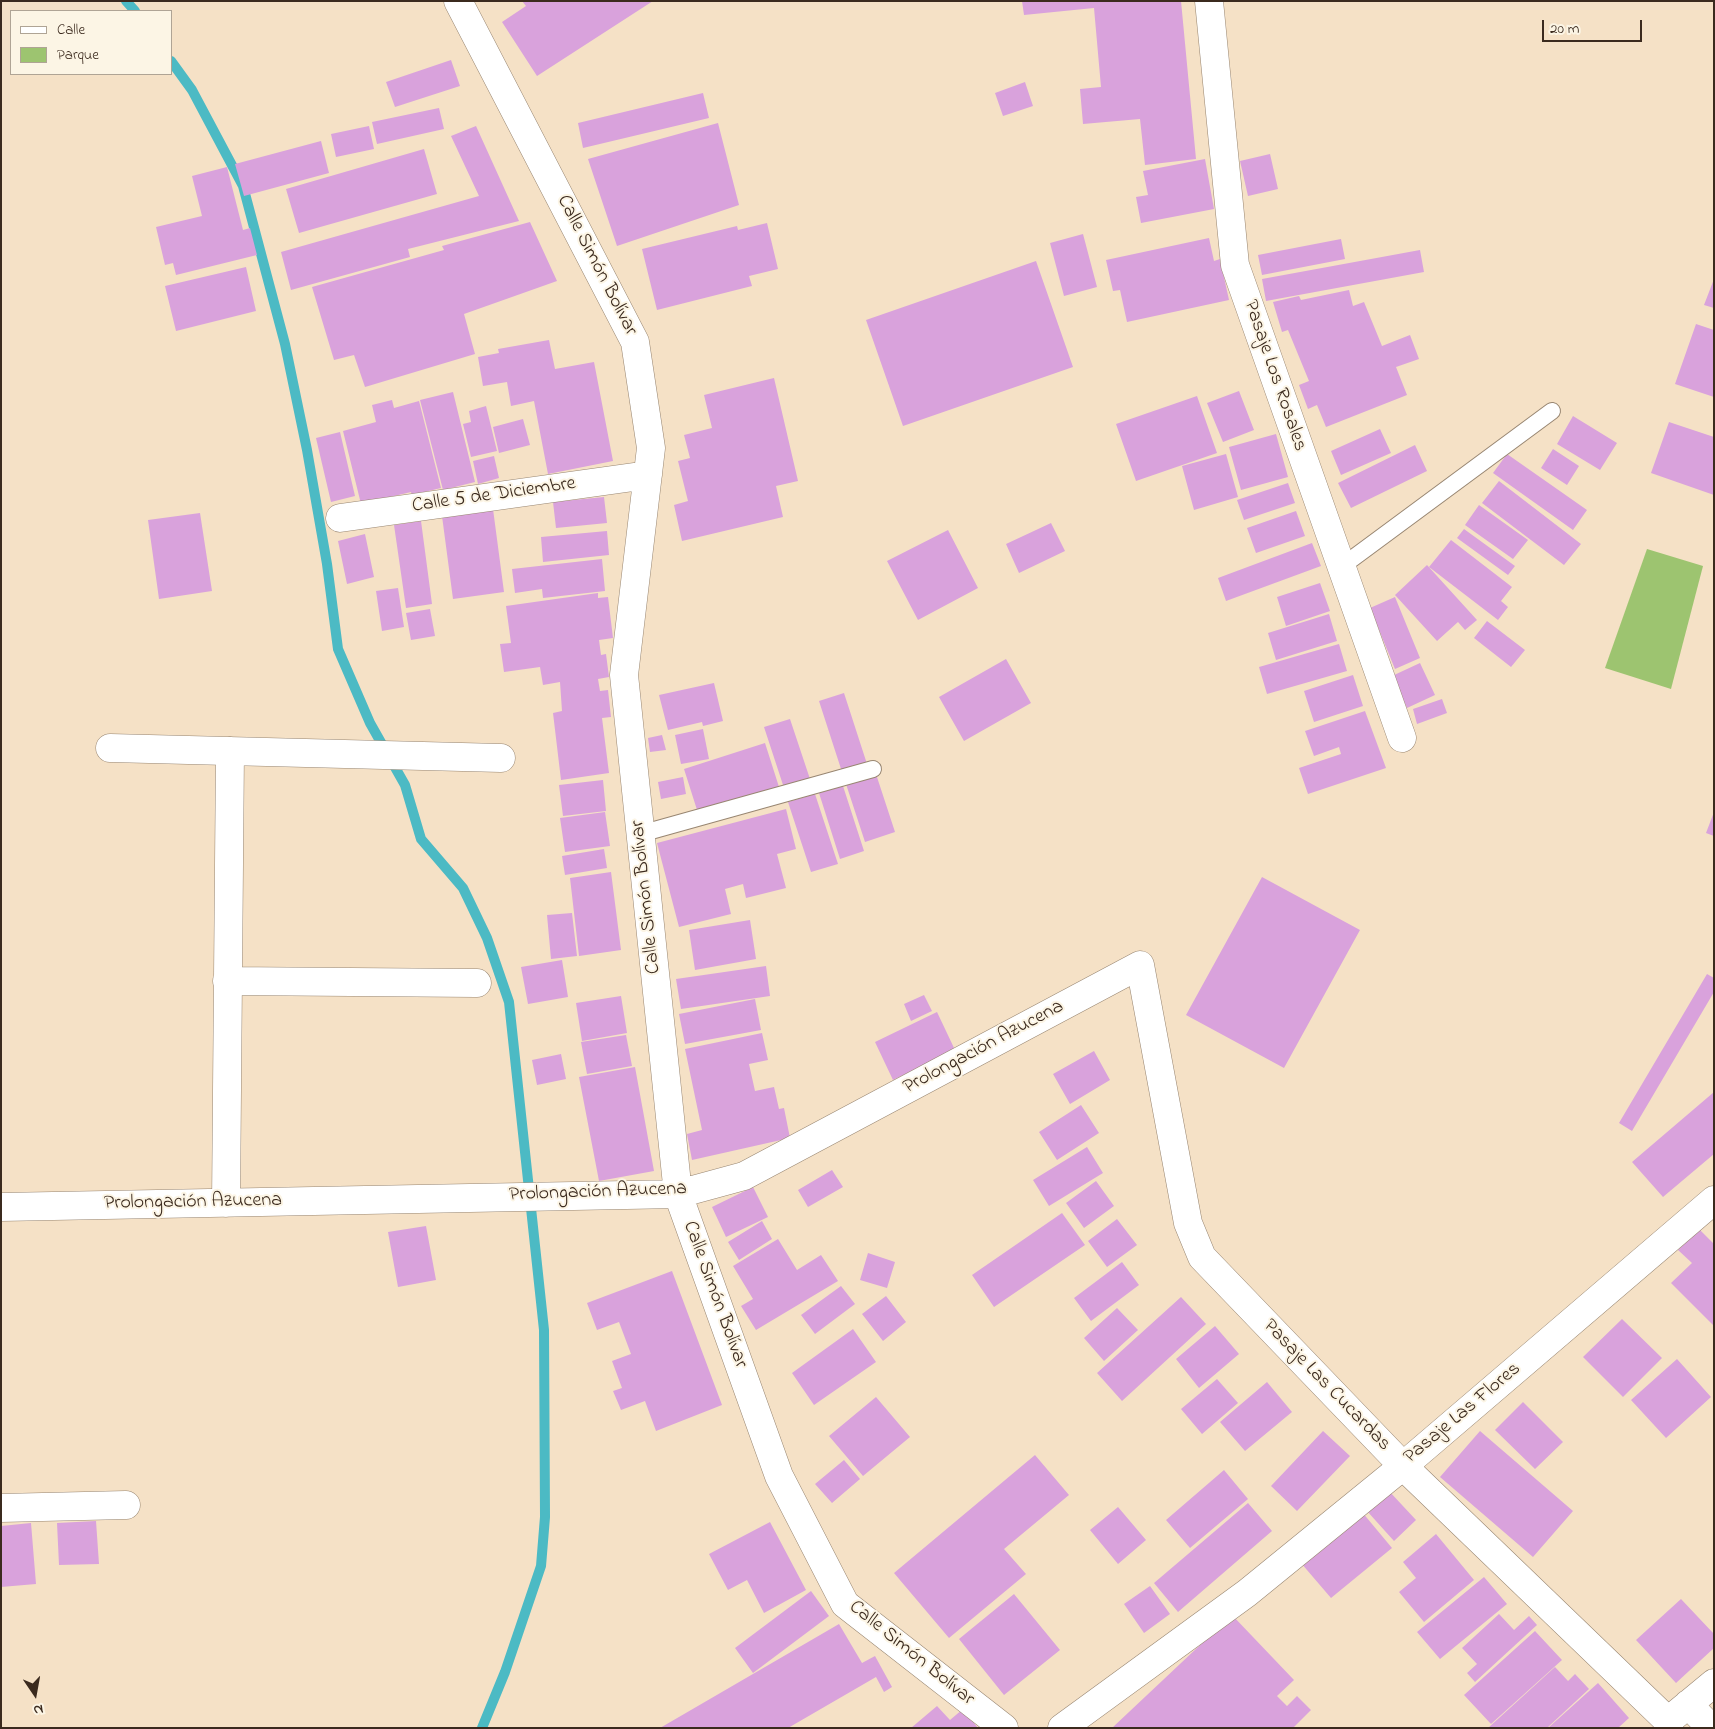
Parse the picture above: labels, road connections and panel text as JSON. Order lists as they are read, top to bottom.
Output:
{
  "streets": {
    "street": [
      "Calle Simón Bolívar",
      "Pasaje Los Rosales",
      "Calle 5 de Diciembre",
      "Prolongación Azucena",
      "Pasaje Las Cucardas",
      "Pasaje Las Flores"
    ]
  },
  "crossings": [
    ["Calle Simón Bolívar", "Calle 5 de Diciembre"],
    ["Calle Simón Bolívar", "Prolongación Azucena"],
    ["Prolongación Azucena", "Pasaje Las Cucardas"],
    ["Pasaje Las Cucardas", "Pasaje Las Flores"]
  ],
  "legend": ["Calle", "Parque"],
  "scale_bar": "20 m",
  "north": "bottom"
}
